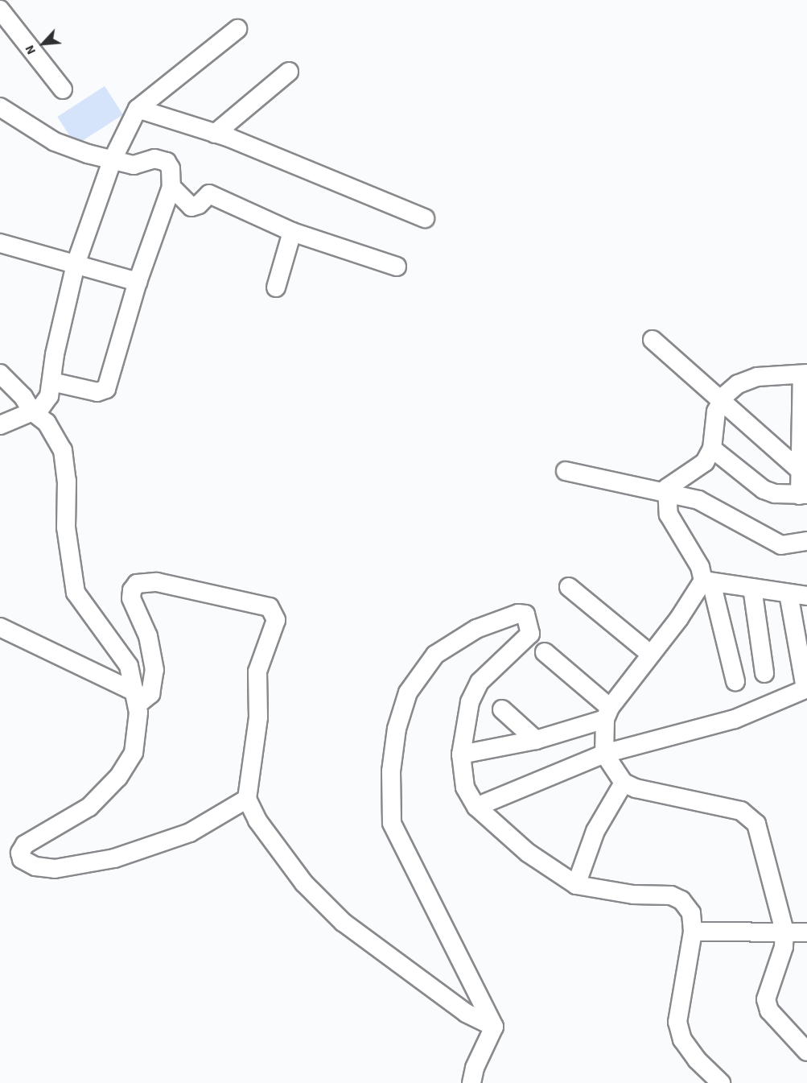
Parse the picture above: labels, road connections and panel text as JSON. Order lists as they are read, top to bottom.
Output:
{
  "north": "bottom left"
}
